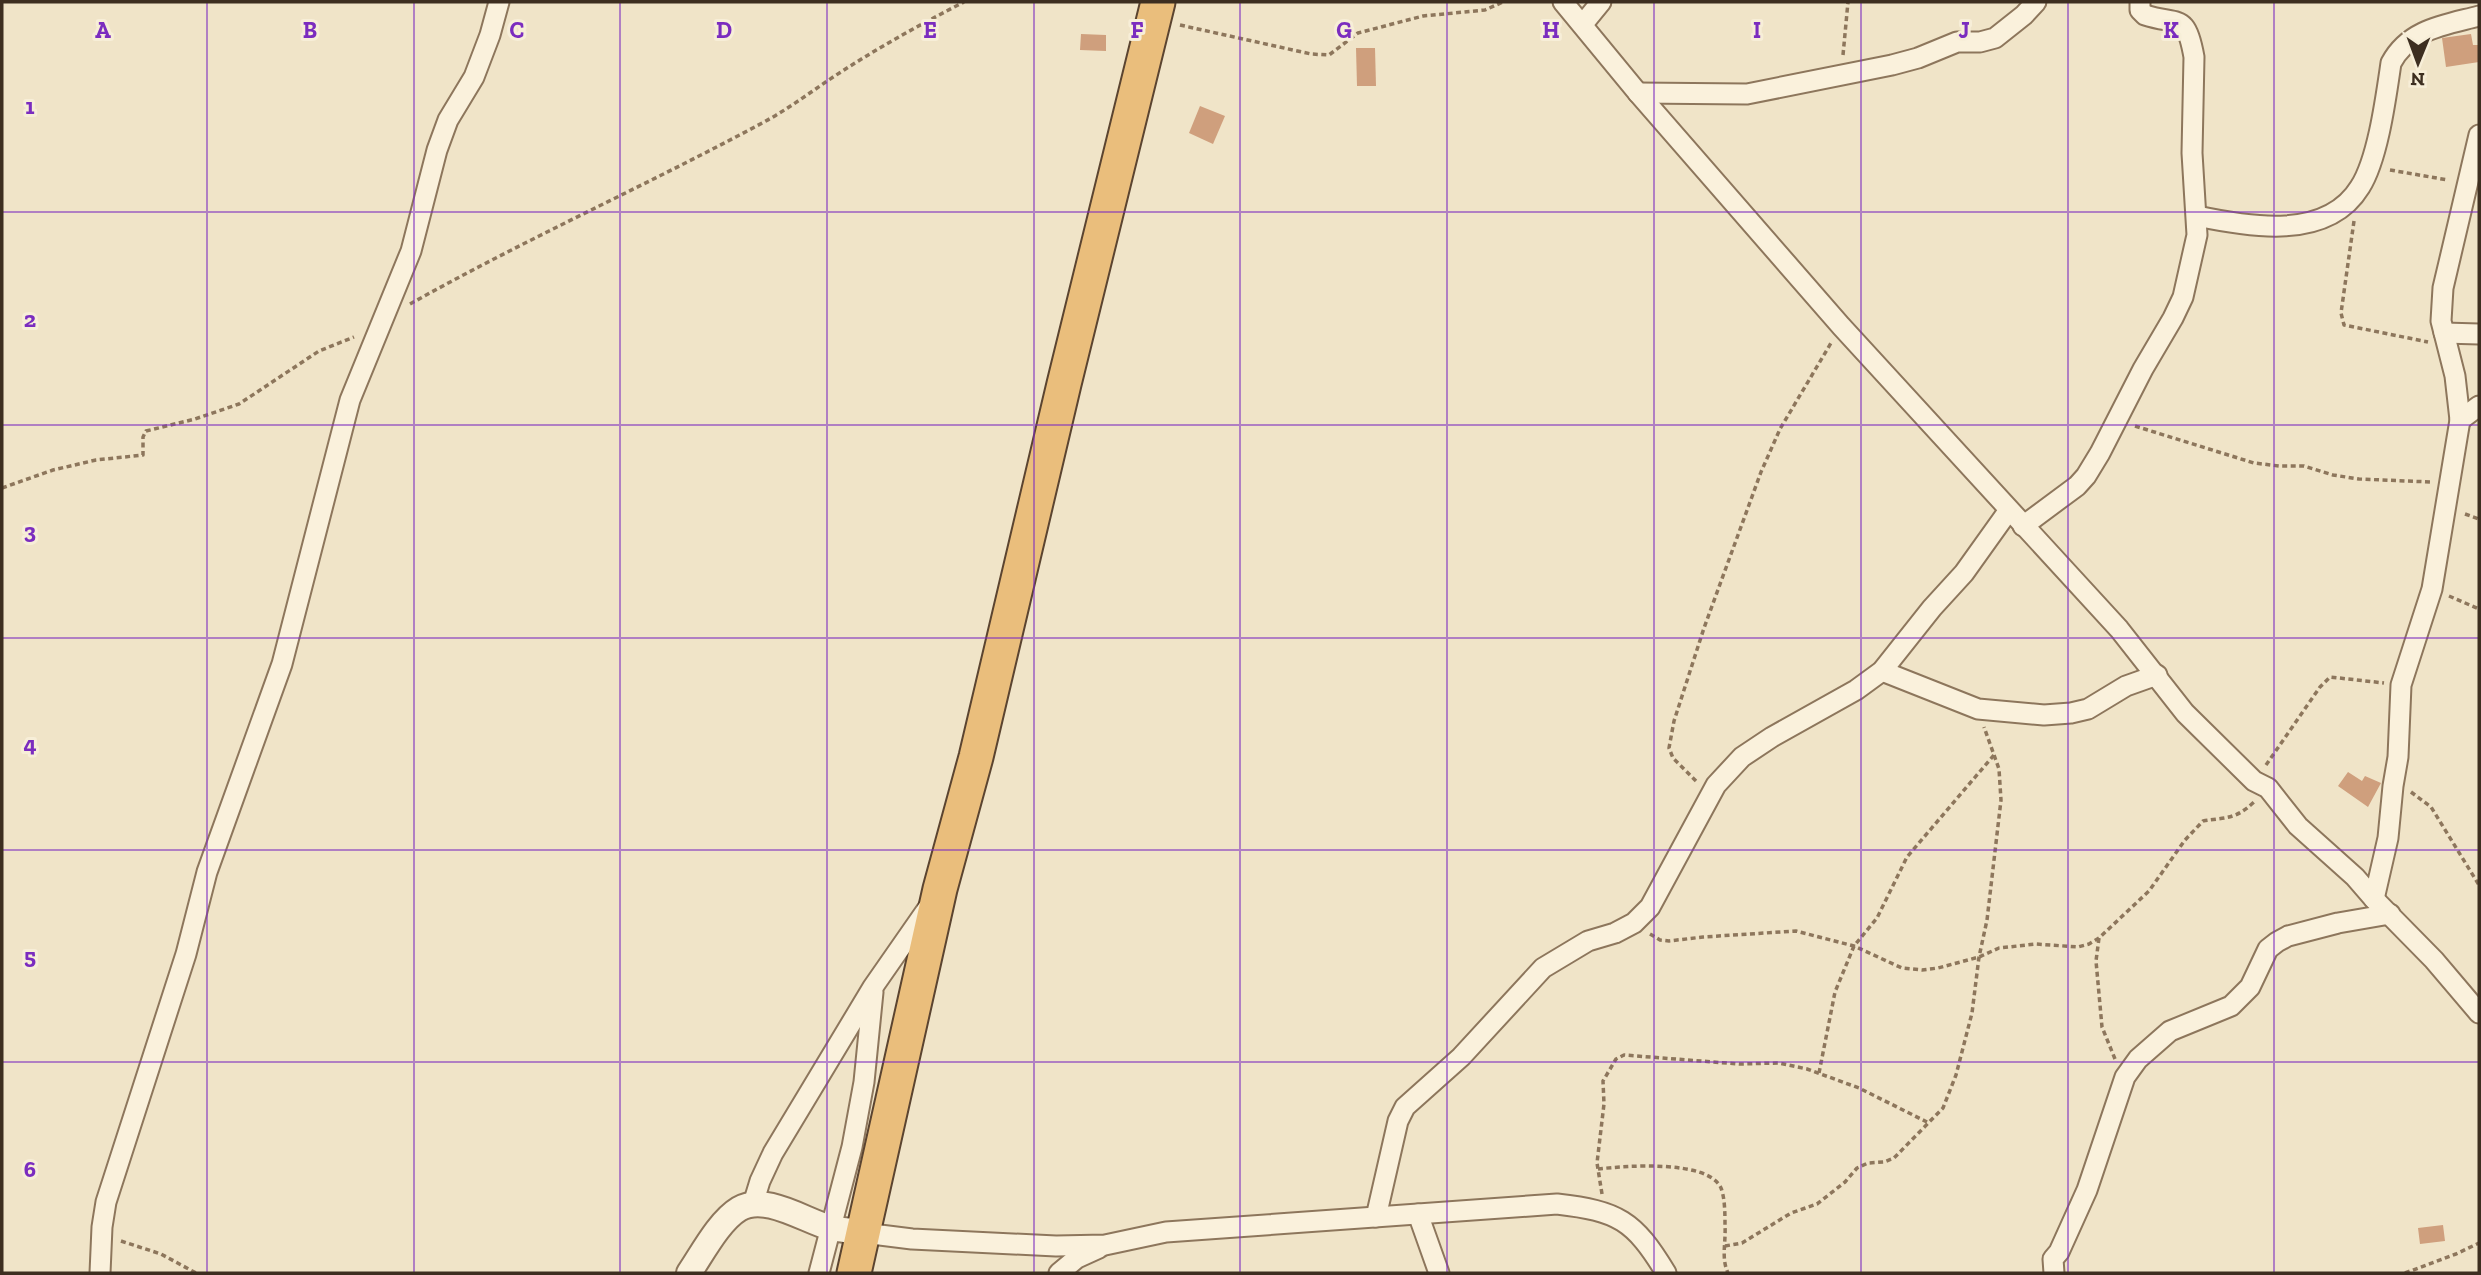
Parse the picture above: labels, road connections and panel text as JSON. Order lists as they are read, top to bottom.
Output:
{
  "north": "bottom",
  "grid": {
    "columns": [
      "A",
      "B",
      "C",
      "D",
      "E",
      "F",
      "G",
      "H",
      "I",
      "J",
      "K"
    ],
    "rows": [
      "1",
      "2",
      "3",
      "4",
      "5",
      "6"
    ]
  }
}
